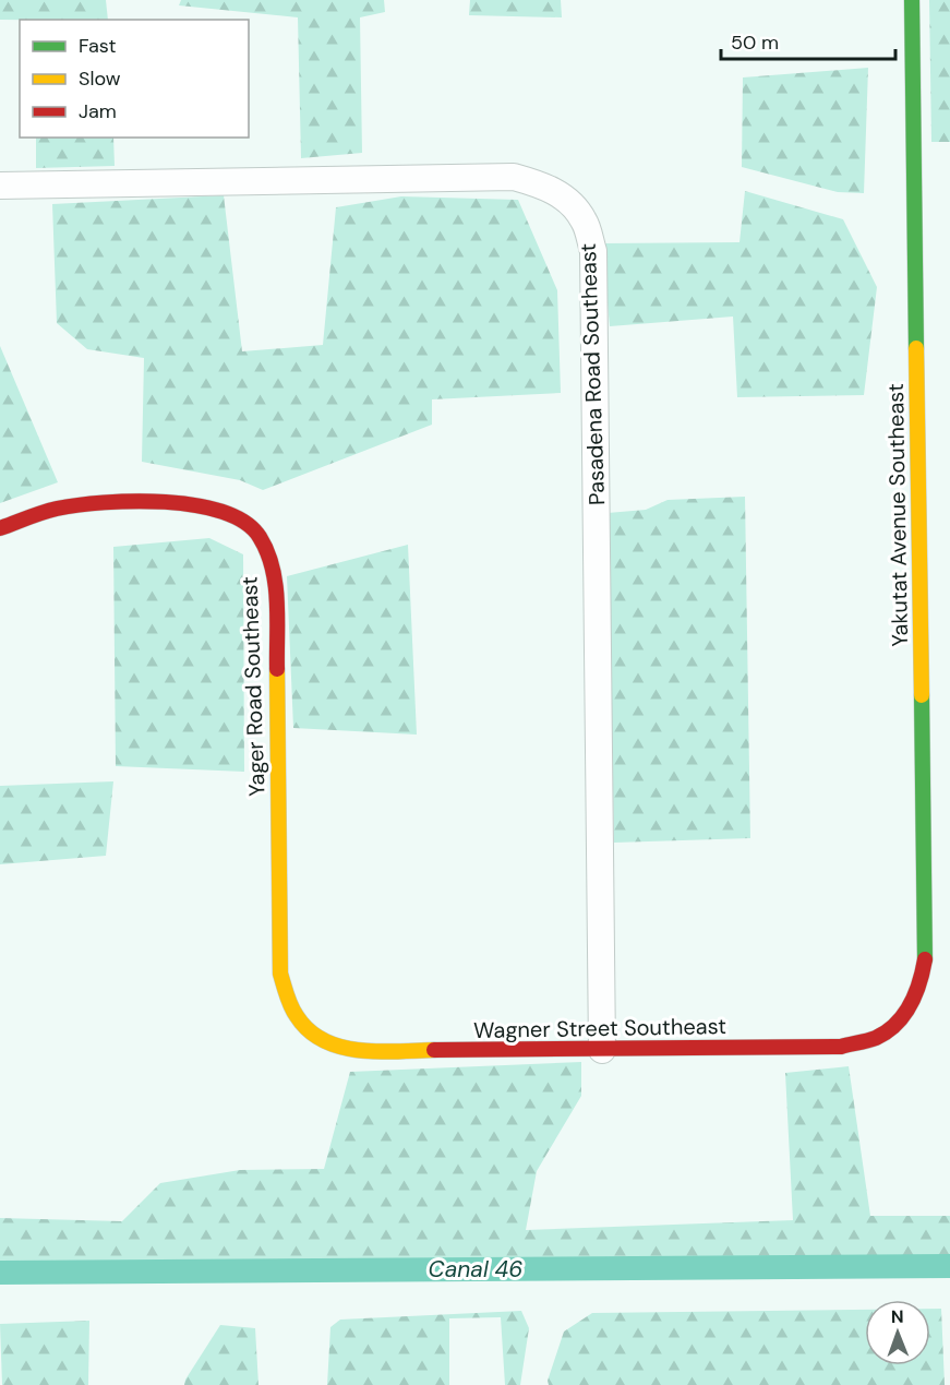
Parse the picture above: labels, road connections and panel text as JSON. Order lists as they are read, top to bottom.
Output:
{
  "streets": {
    "street": [
      "Pasadena Road Southeast",
      "Yakutat Avenue Southeast",
      "Yager Road Southeast",
      "Wagner Street Southeast"
    ]
  },
  "crossings": [
    ["Pasadena Road Southeast", "Wagner Street Southeast"],
    ["Yakutat Avenue Southeast", "Wagner Street Southeast"],
    ["Yager Road Southeast", "Wagner Street Southeast"]
  ],
  "water": ["Canal 46"],
  "legend": ["Fast", "Slow", "Jam"],
  "scale_bar": "50 m",
  "north": "top"
}
